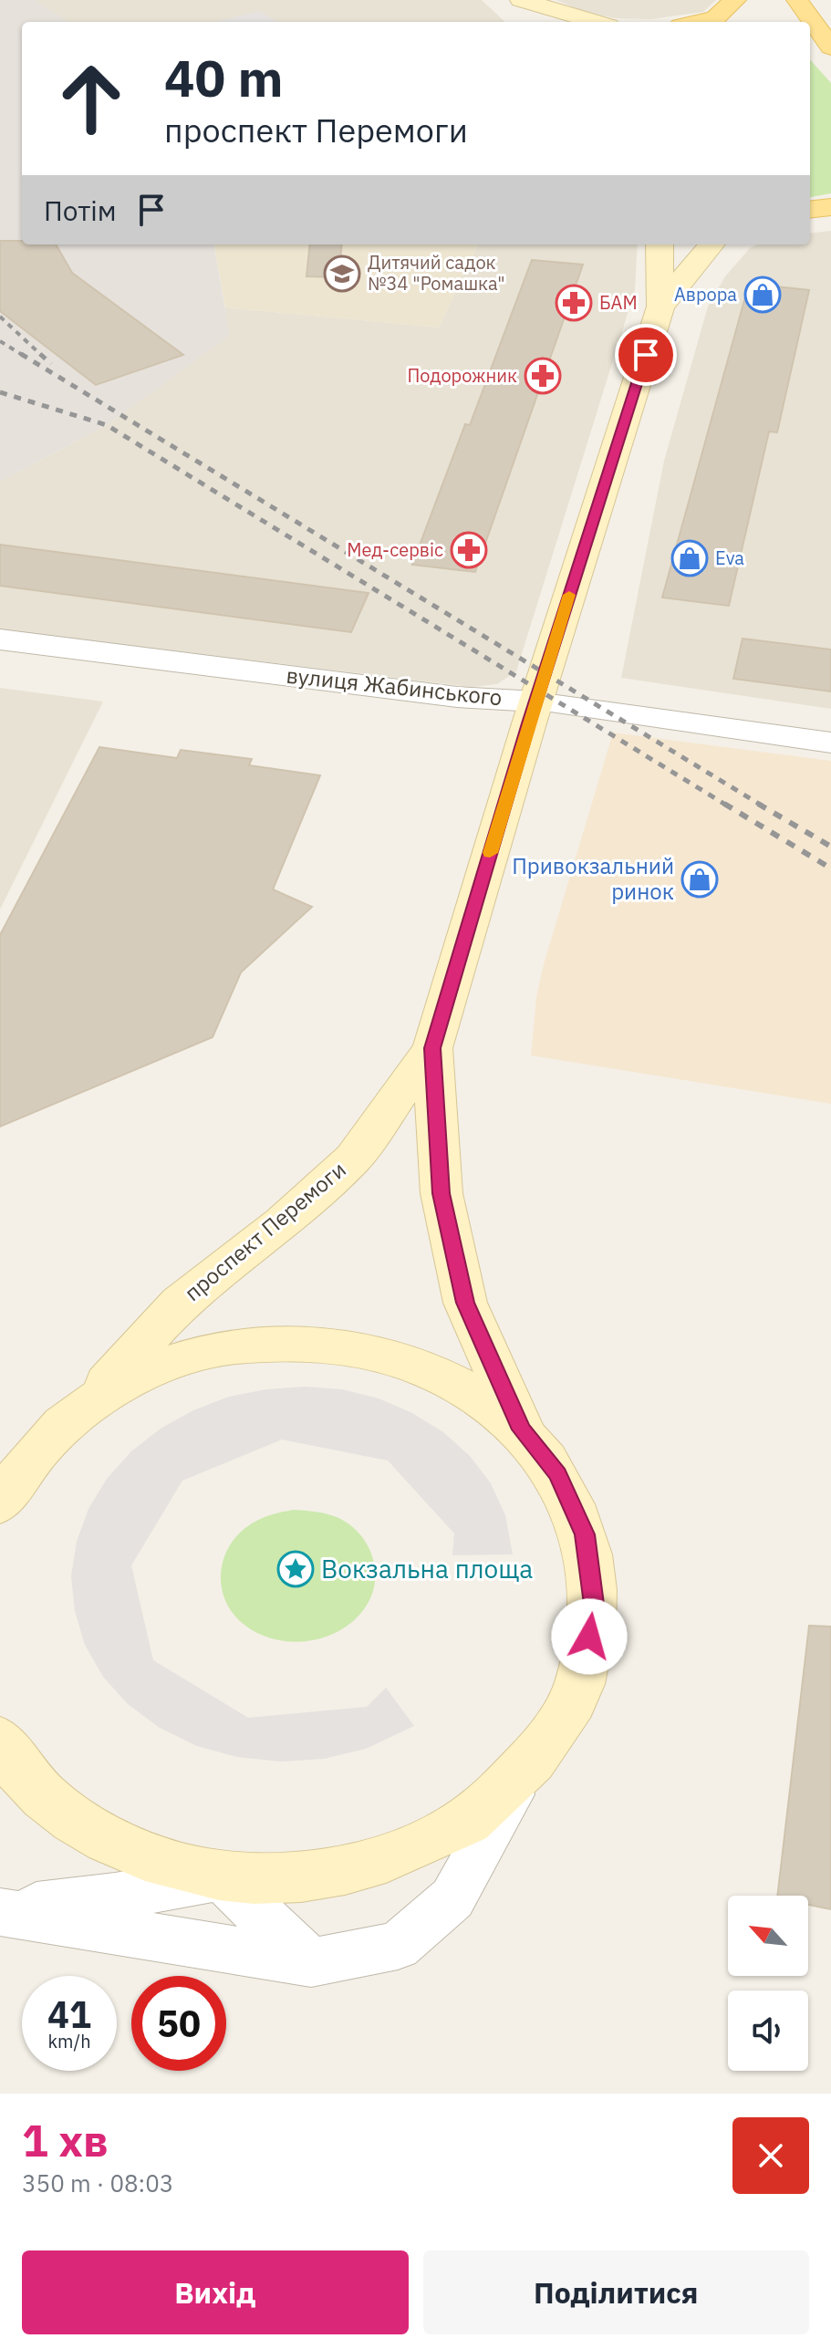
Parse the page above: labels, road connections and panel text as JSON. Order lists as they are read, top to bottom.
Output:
{
  "streets": {
    "main road": ["проспект Перемоги"],
    "street": ["вулиця Жабинського"]
  },
  "crossings": [
    ["вулиця Жабинського", "проспект Перемоги"]
  ],
  "places": {
    "school or university": ["Дитячий садок №34 \"Ромашка\""],
    "shop": ["Аврора", "Eva", "Привокзальний ринок"],
    "pharmacy": ["БАМ", "Подорожник", "Мед-сервіс"],
    "place": ["Вокзальна площа"]
  },
  "north": "top left",
  "page": {
    "turn": ["40 m", "проспект Перемоги"],
    "then": "Потім",
    "speed": "41 km/h",
    "limit": "50",
    "heading": ["1 хв", "350 m · 08:03"],
    "buttons": ["Вихід", "Поділитися"]
  }
}
